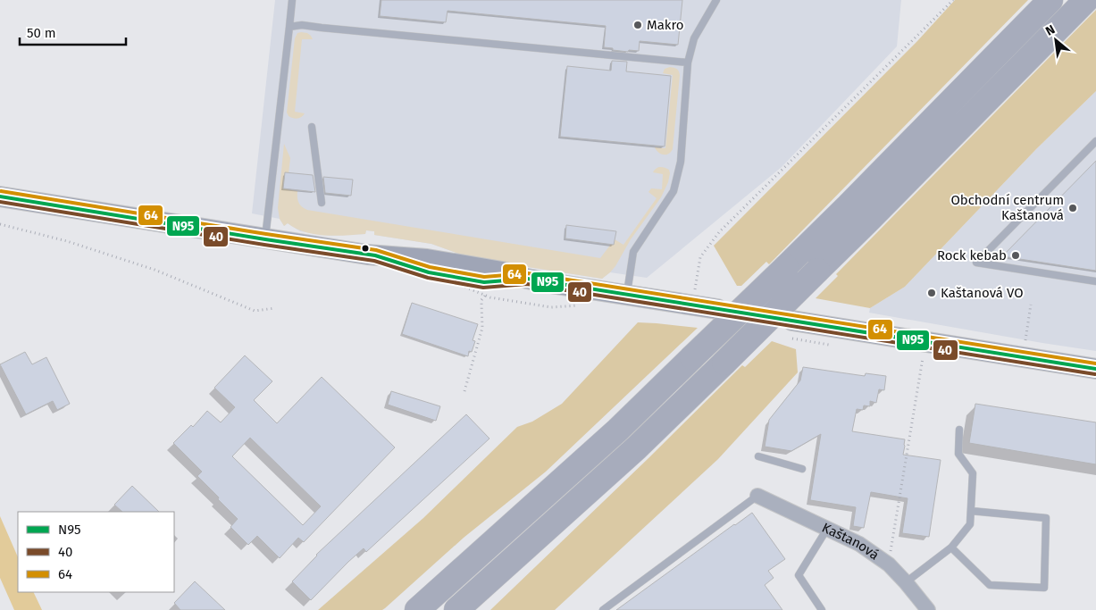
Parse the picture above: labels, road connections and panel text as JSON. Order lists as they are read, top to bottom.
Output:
{
  "streets": {
    "street": ["Kaštanová"]
  },
  "places": [
    "Makro",
    "Obchodní centrum Kaštanová",
    "Rock kebab",
    "Kaštanová VO"
  ],
  "lines": ["transit line 64", "transit line N95", "transit line 40"],
  "legend": ["N95", "40", "64"],
  "scale_bar": "50 m",
  "north": "top left"
}
